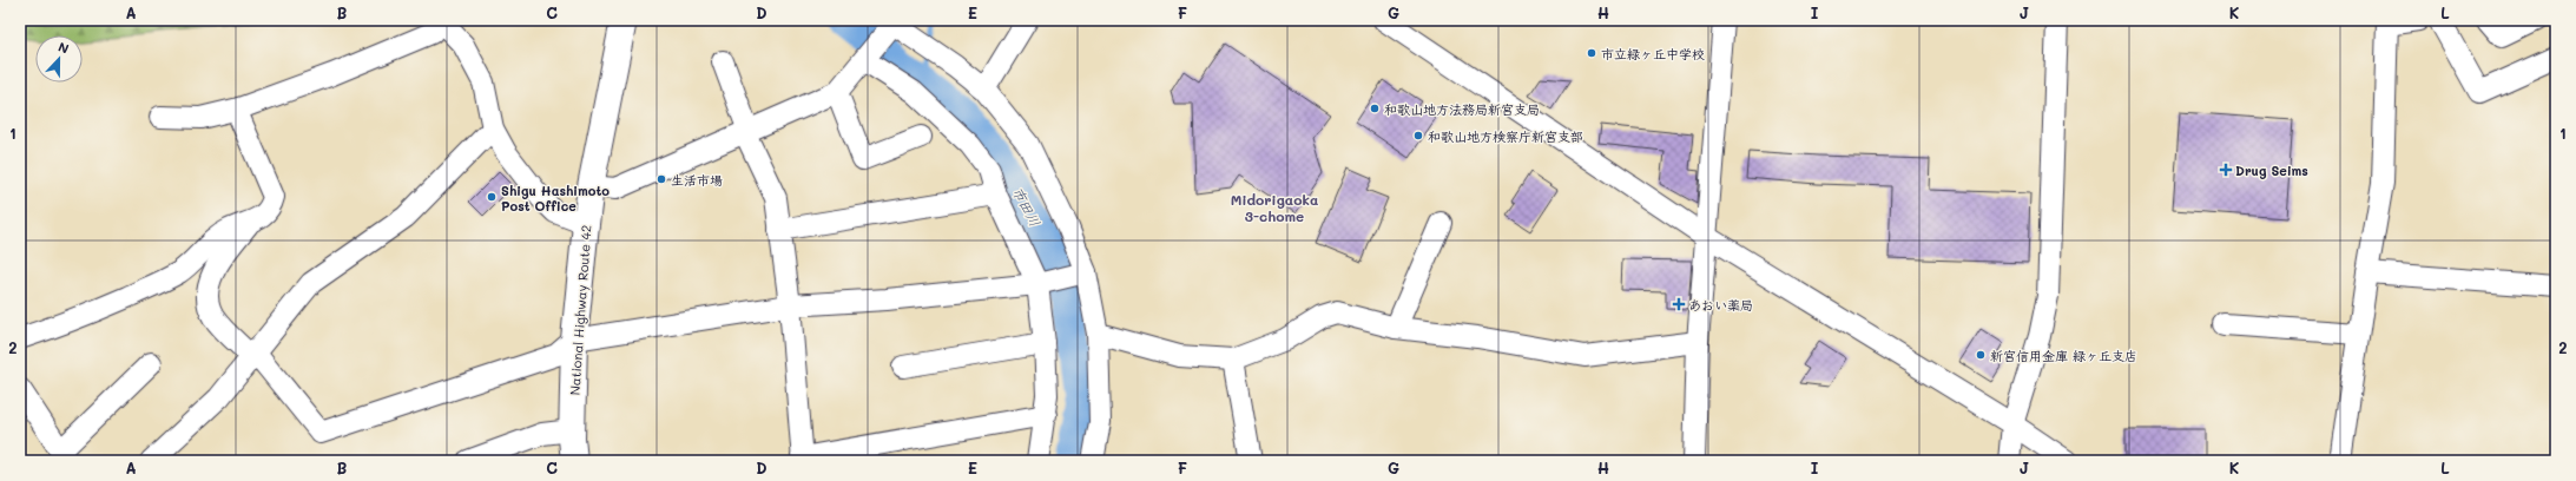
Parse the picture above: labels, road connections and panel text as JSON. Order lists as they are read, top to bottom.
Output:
{
  "streets": {
    "highway": ["National Highway Route 42"]
  },
  "districts": ["Midorigaoka 3-chome"],
  "water": ["市田川"],
  "places": {
    "other": [
      "市立緑ヶ丘中学校",
      "和歌山地方法務局新宮支局",
      "和歌山地方検察庁新宮支部",
      "生活市場",
      "Shigu Hashimoto Post Office",
      "新宮信用金庫 緑ヶ丘支店"
    ],
    "health": ["Drug Seims", "あおい薬局"]
  },
  "north": "top",
  "grid": {
    "columns": [
      "A",
      "B",
      "C",
      "D",
      "E",
      "F",
      "G",
      "H",
      "I",
      "J",
      "K",
      "L"
    ],
    "rows": ["1", "2"]
  }
}
